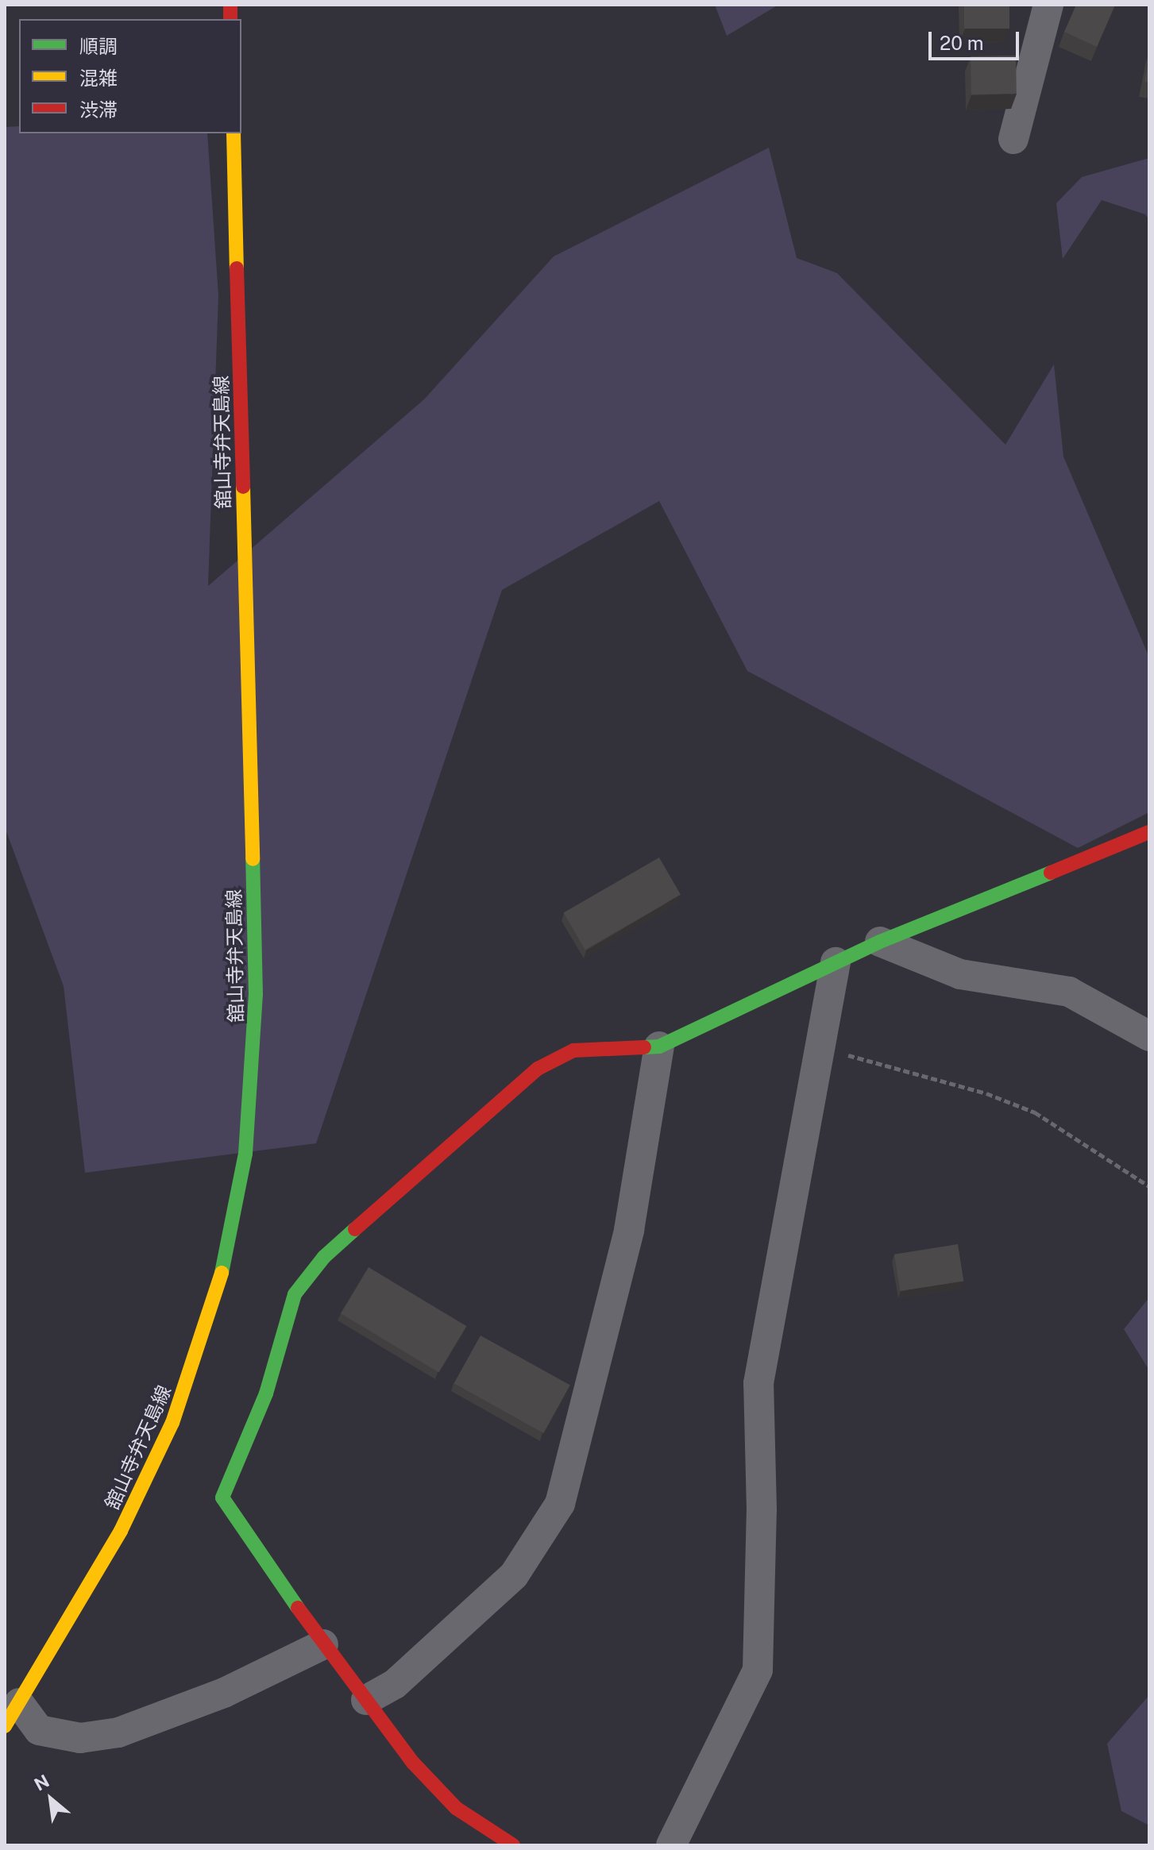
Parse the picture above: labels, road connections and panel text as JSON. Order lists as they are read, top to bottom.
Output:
{
  "streets": {
    "street": ["舘山寺弁天島線"]
  },
  "legend": ["順調", "混雑", "渋滞"],
  "scale_bar": "20 m",
  "north": "top left"
}
